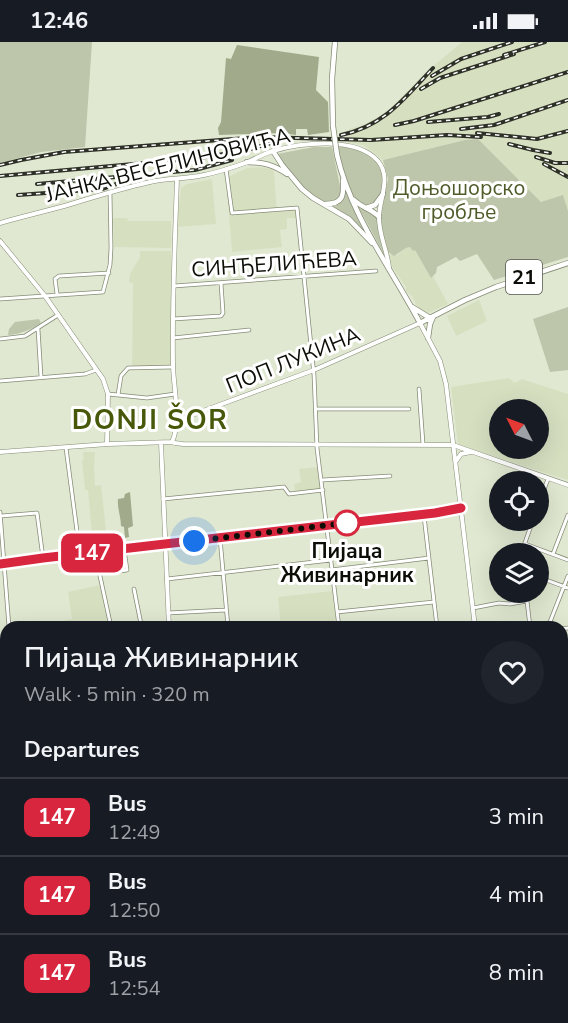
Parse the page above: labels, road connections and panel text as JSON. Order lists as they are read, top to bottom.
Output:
{
  "streets": {
    "main road": ["21"],
    "street": ["ЈАНКА ВЕСЕЛИНОВИЋА", "СИНЂЕЛИЋЕВА", "ПОП ЛУКИНА"]
  },
  "crossings": [
    ["21", "ПОП ЛУКИНА"]
  ],
  "districts": ["DONJI ŠOR"],
  "parks": ["Доњошорско гробље"],
  "places": ["Пијаца Живинарник"],
  "lines": ["bus line 147"],
  "north": "top left",
  "page": {
    "status": "12:46",
    "on_map": "147",
    "heading": [
      ["Пијаца Живинарник", "Walk · 5 min · 320 m"],
      "Departures"
    ],
    "list": [
      {
        "mark": "147",
        "name": "Bus",
        "note": "12:49",
        "value": "3 min"
      },
      {
        "mark": "147",
        "name": "Bus",
        "note": "12:50",
        "value": "4 min"
      },
      {
        "mark": "147",
        "name": "Bus",
        "note": "12:54",
        "value": "8 min"
      }
    ]
  }
}
